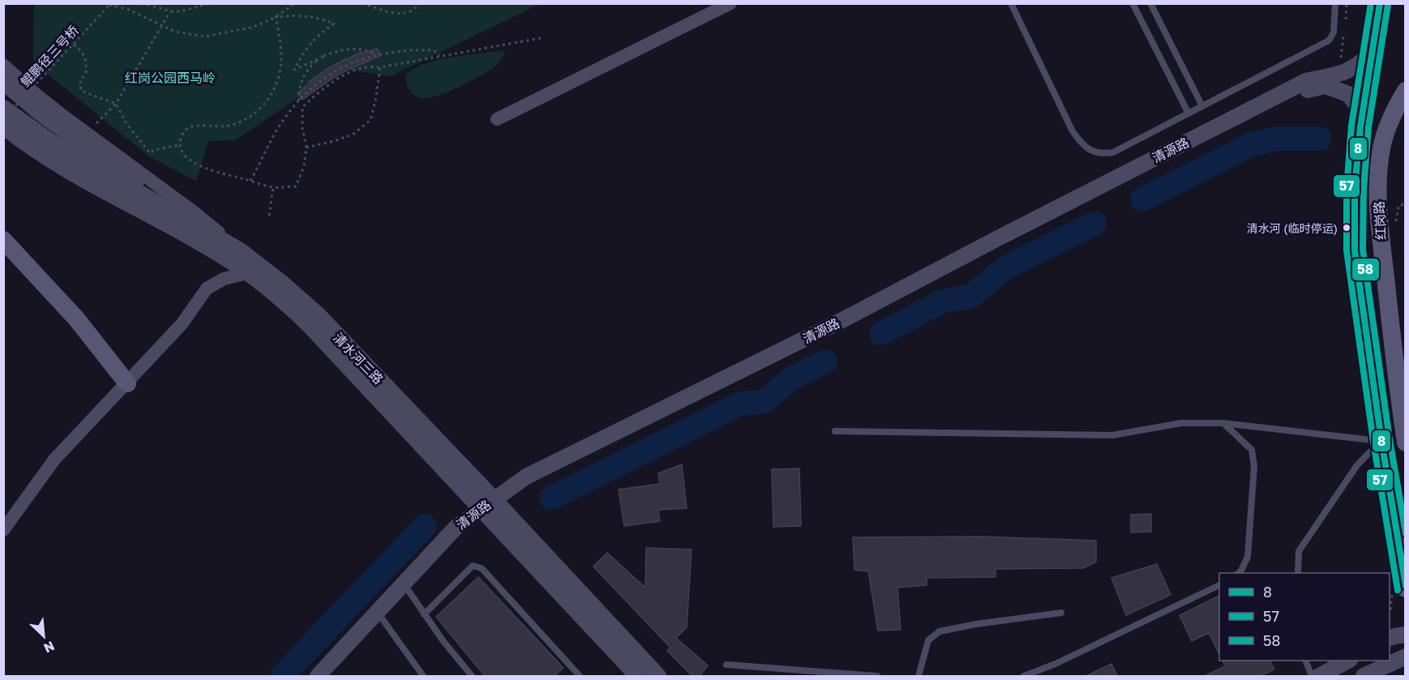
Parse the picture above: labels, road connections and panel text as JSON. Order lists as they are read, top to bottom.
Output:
{
  "streets": {
    "main road": ["红岗路"],
    "street": ["清源路", "清水河三路"],
    "path": ["鲲鹏径三号桥"]
  },
  "crossings": [
    ["清源路", "红岗路"],
    ["清源路", "清水河三路"]
  ],
  "parks": ["红岗公园西马岭"],
  "places": ["清水河 (临时停运)"],
  "lines": ["transit line 8", "transit line 57", "transit line 58"],
  "legend": ["8", "57", "58"],
  "north": "bottom right"
}
